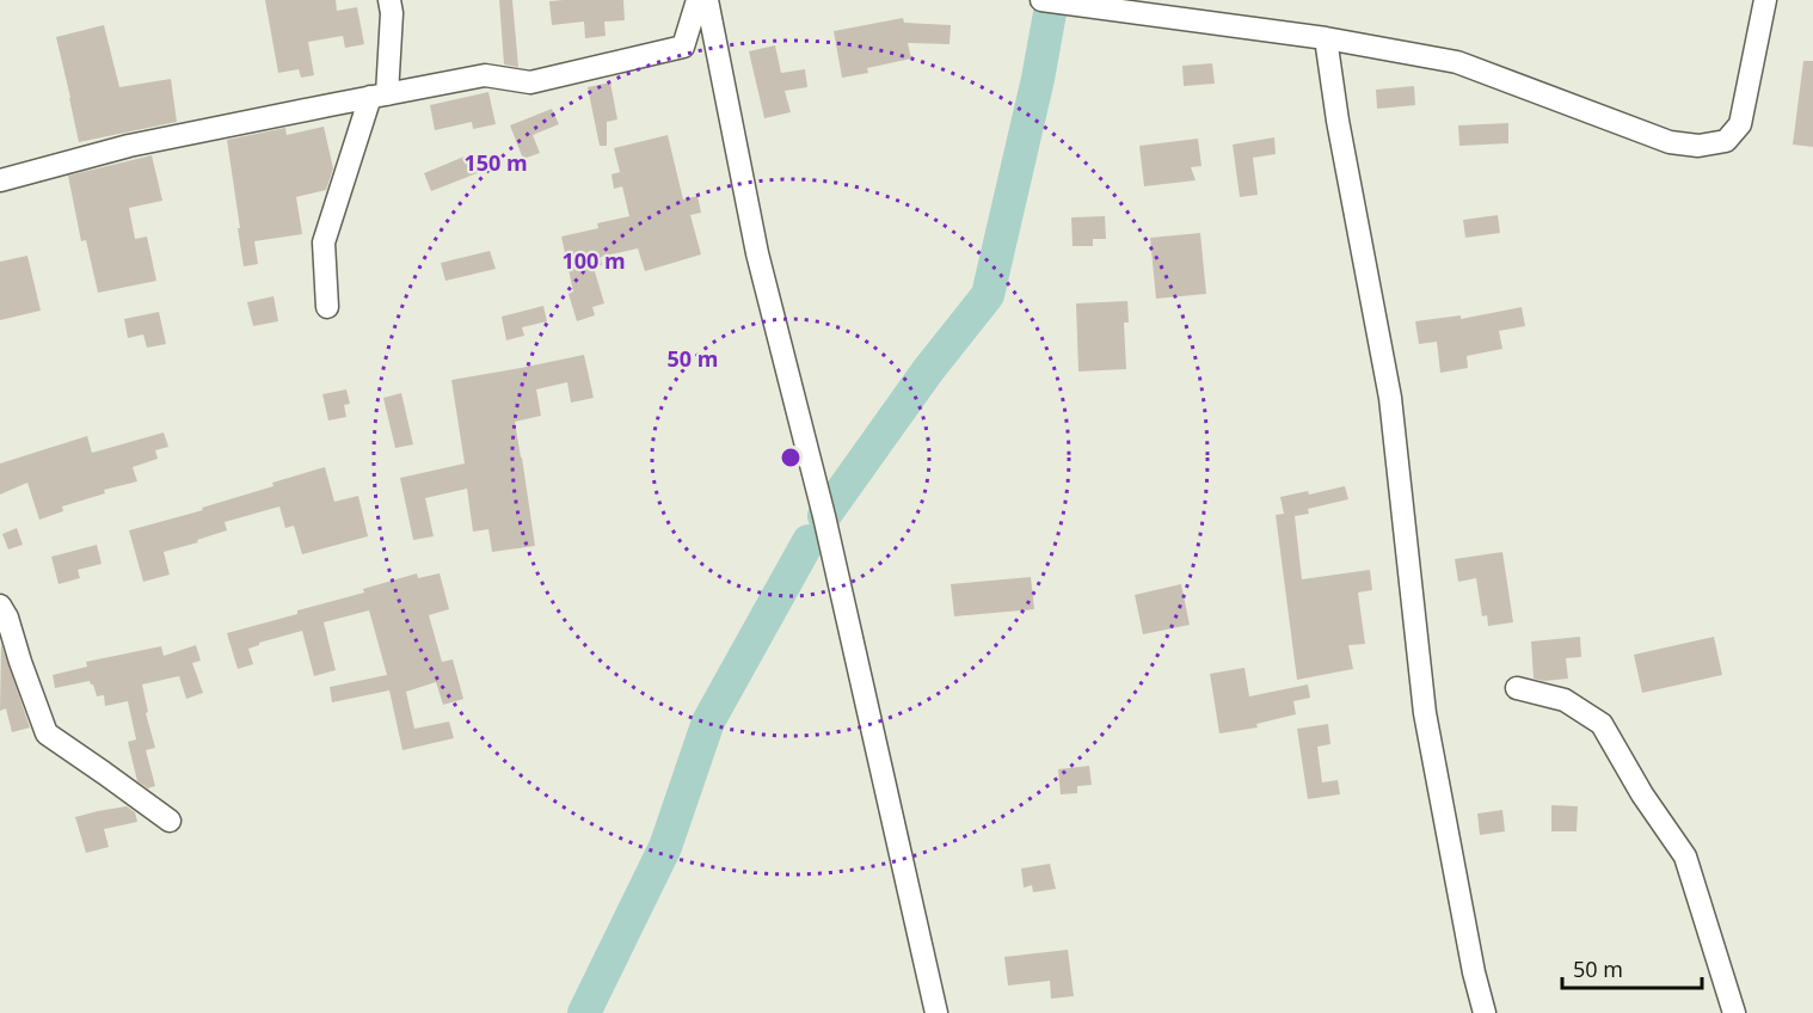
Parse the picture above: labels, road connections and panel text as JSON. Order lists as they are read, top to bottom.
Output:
{
  "scale_bar": "50 m",
  "rings": ["150 m", "100 m", "50 m"]
}
